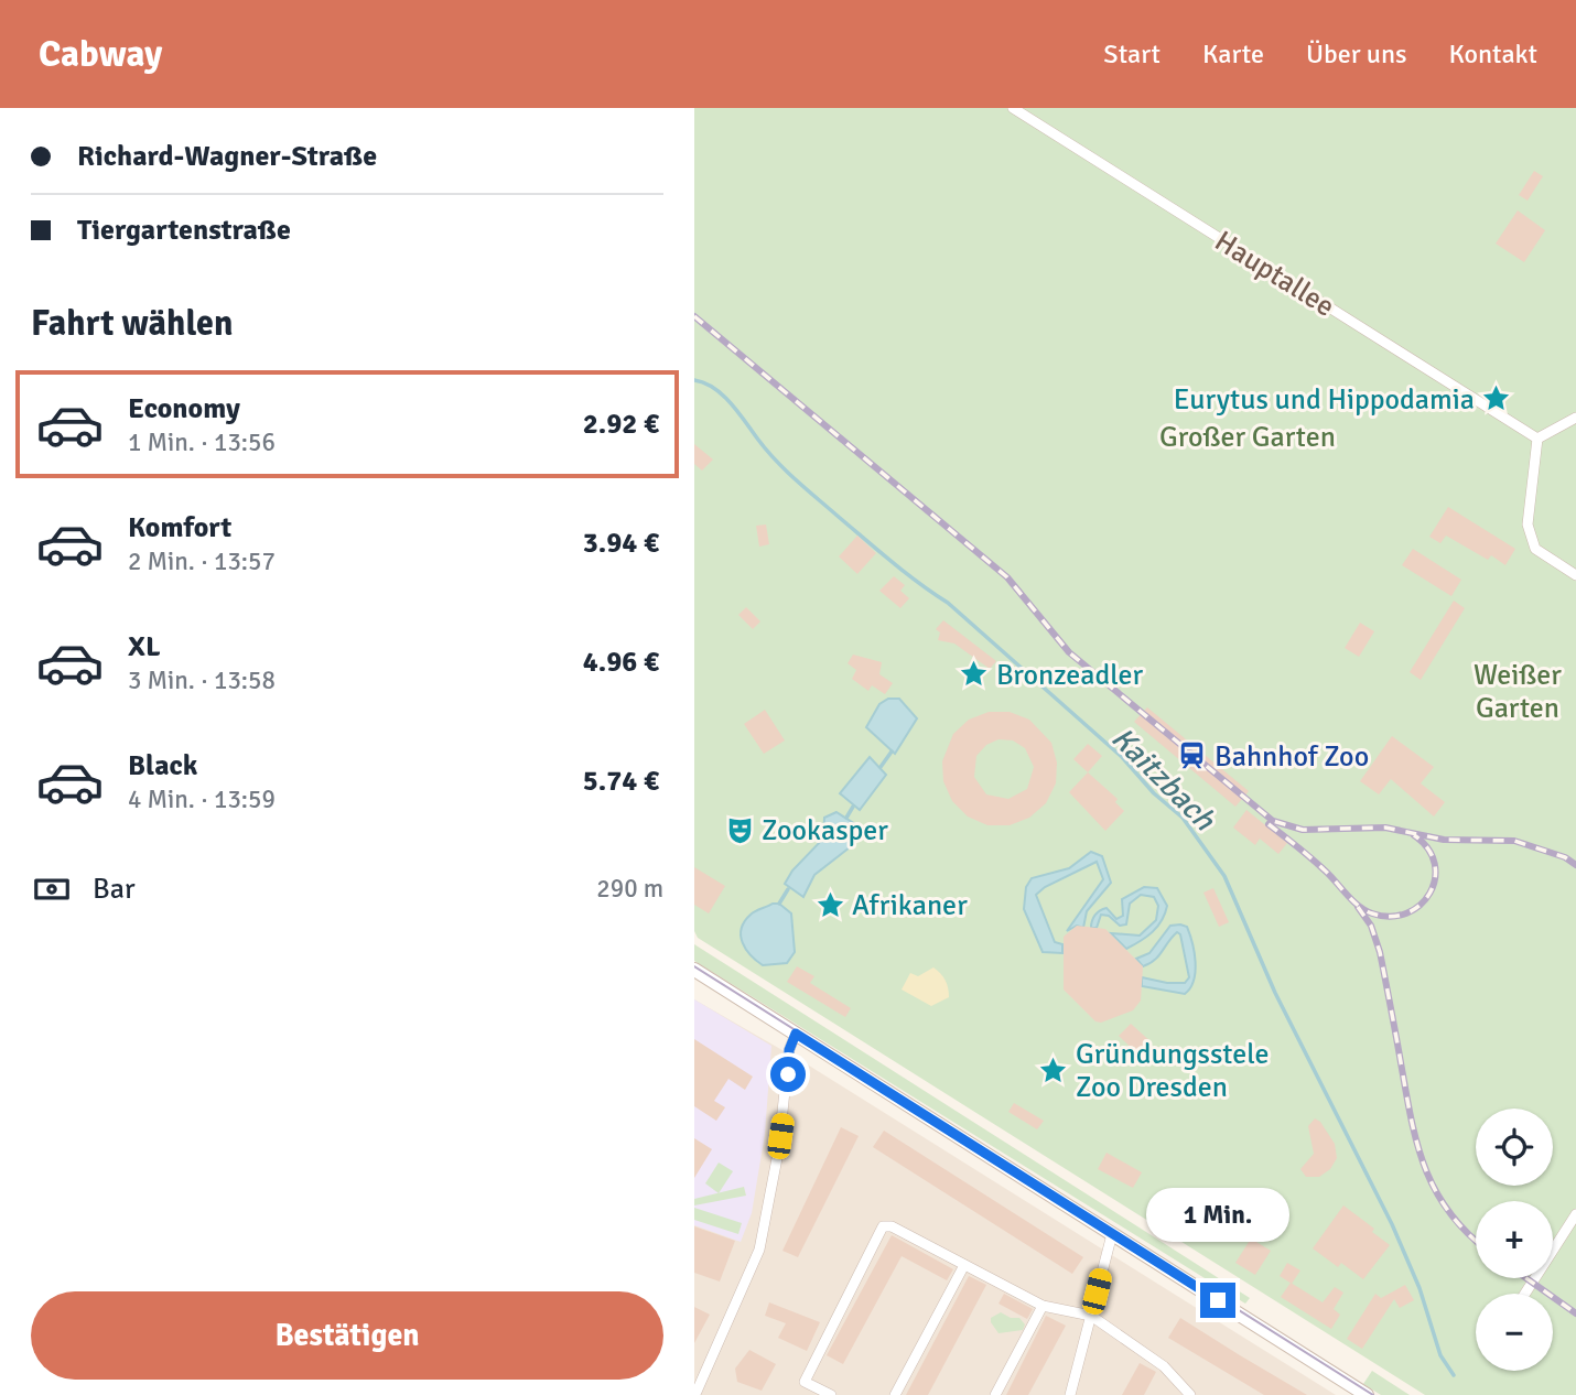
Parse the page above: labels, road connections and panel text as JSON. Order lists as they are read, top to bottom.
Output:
{
  "streets": {
    "street": ["Hauptallee"]
  },
  "water": ["Kaitzbach"],
  "parks": ["Großer Garten", "Weißer Garten"],
  "places": {
    "place": [
      "Eurytus und Hippodamia",
      "Bronzeadler",
      "Afrikaner",
      "Gründungsstele Zoo Dresden"
    ],
    "station": ["Bahnhof Zoo"],
    "theatre": ["Zookasper"]
  },
  "page": {
    "header": "Cabway",
    "nav": [
      "Start",
      "Karte",
      "Über uns",
      "Kontakt"
    ],
    "banner": ["Richard-Wagner-Straße", "Tiergartenstraße"],
    "heading": "Fahrt wählen",
    "list": [
      {
        "name": "Economy",
        "note": "1 Min. · 13:56",
        "value": "2.92 €"
      },
      {
        "name": "Komfort",
        "note": "2 Min. · 13:57",
        "value": "3.94 €"
      },
      {
        "name": "XL",
        "note": "3 Min. · 13:58",
        "value": "4.96 €"
      },
      {
        "name": "Black",
        "note": "4 Min. · 13:59",
        "value": "5.74 €"
      }
    ],
    "pay": ["Bar", "290 m"],
    "map_buttons": ["+", "−"],
    "bubble": "1 Min.",
    "buttons": "Bestätigen"
  }
}
